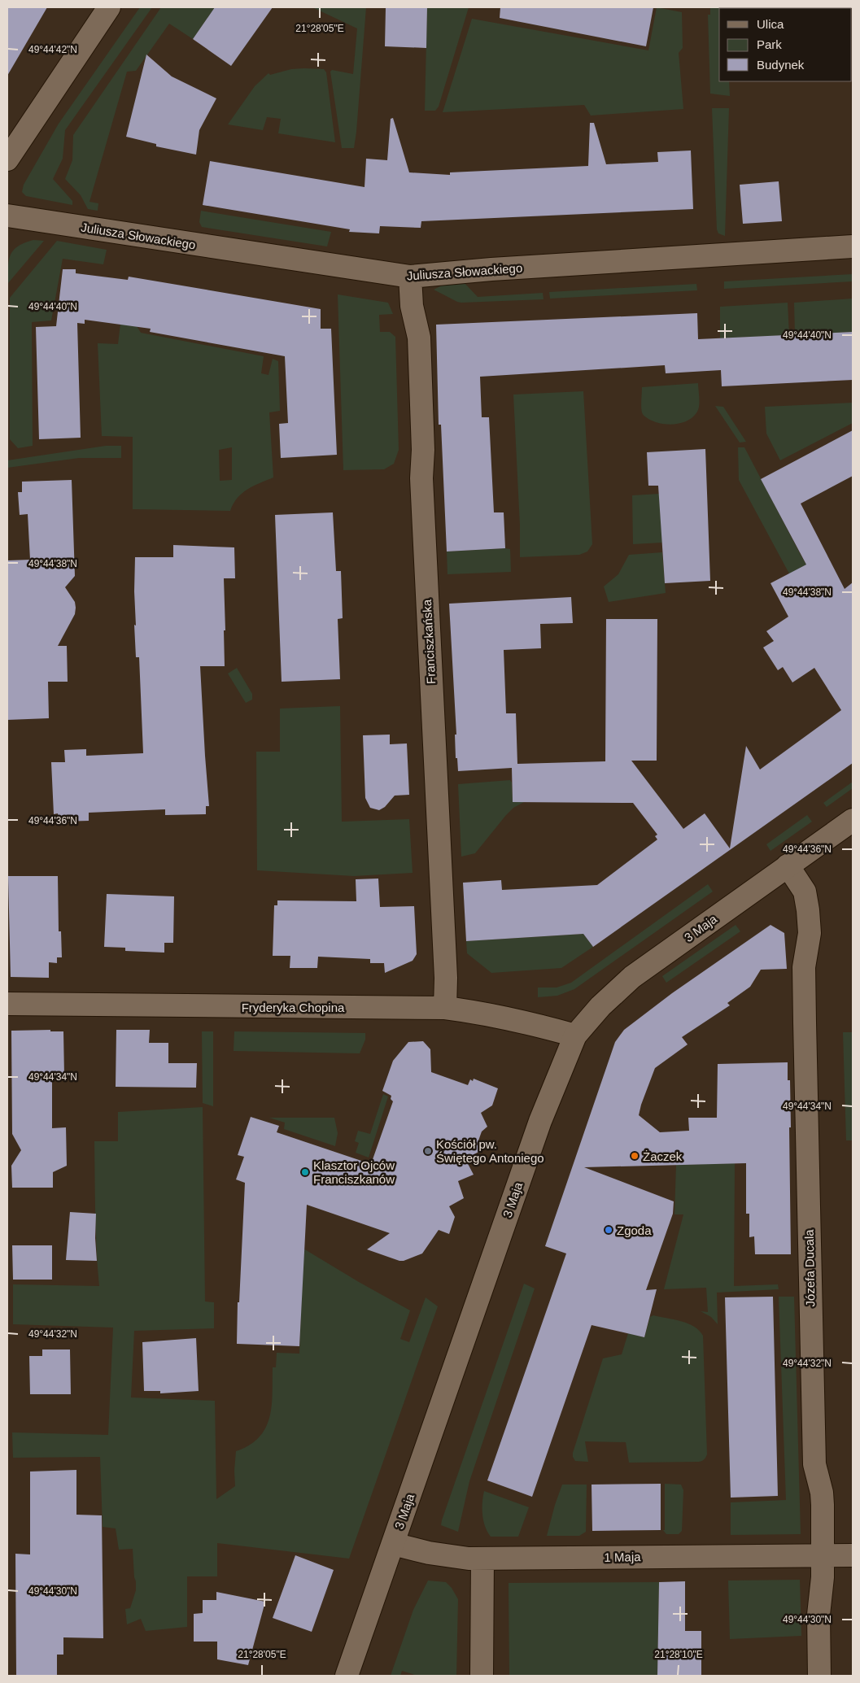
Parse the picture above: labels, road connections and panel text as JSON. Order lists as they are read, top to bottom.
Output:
{
  "streets": {
    "street": [
      "Juliusza Słowackiego",
      "Franciszkańska",
      "3 Maja",
      "Fryderyka Chopina",
      "Józefa Ducala",
      "1 Maja"
    ]
  },
  "crossings": [
    ["Juliusza Słowackiego", "Franciszkańska"],
    ["Franciszkańska", "Fryderyka Chopina"],
    ["3 Maja", "Fryderyka Chopina"],
    ["3 Maja", "Józefa Ducala"],
    ["3 Maja", "1 Maja"],
    ["Józefa Ducala", "1 Maja"]
  ],
  "places": [
    "Kościół pw. Świętego Antoniego",
    "Żaczek",
    "Klasztor Ojców Franciszkanów",
    "Zgoda"
  ],
  "legend": ["Ulica", "Park", "Budynek"],
  "coordinates": [
    "21°28'05\"E",
    "49°44'42\"N",
    "49°44'40\"N",
    "49°44'38\"N",
    "49°44'36\"N",
    "49°44'34\"N",
    "49°44'32\"N",
    "49°44'30\"N",
    "21°28'10\"E"
  ]
}
